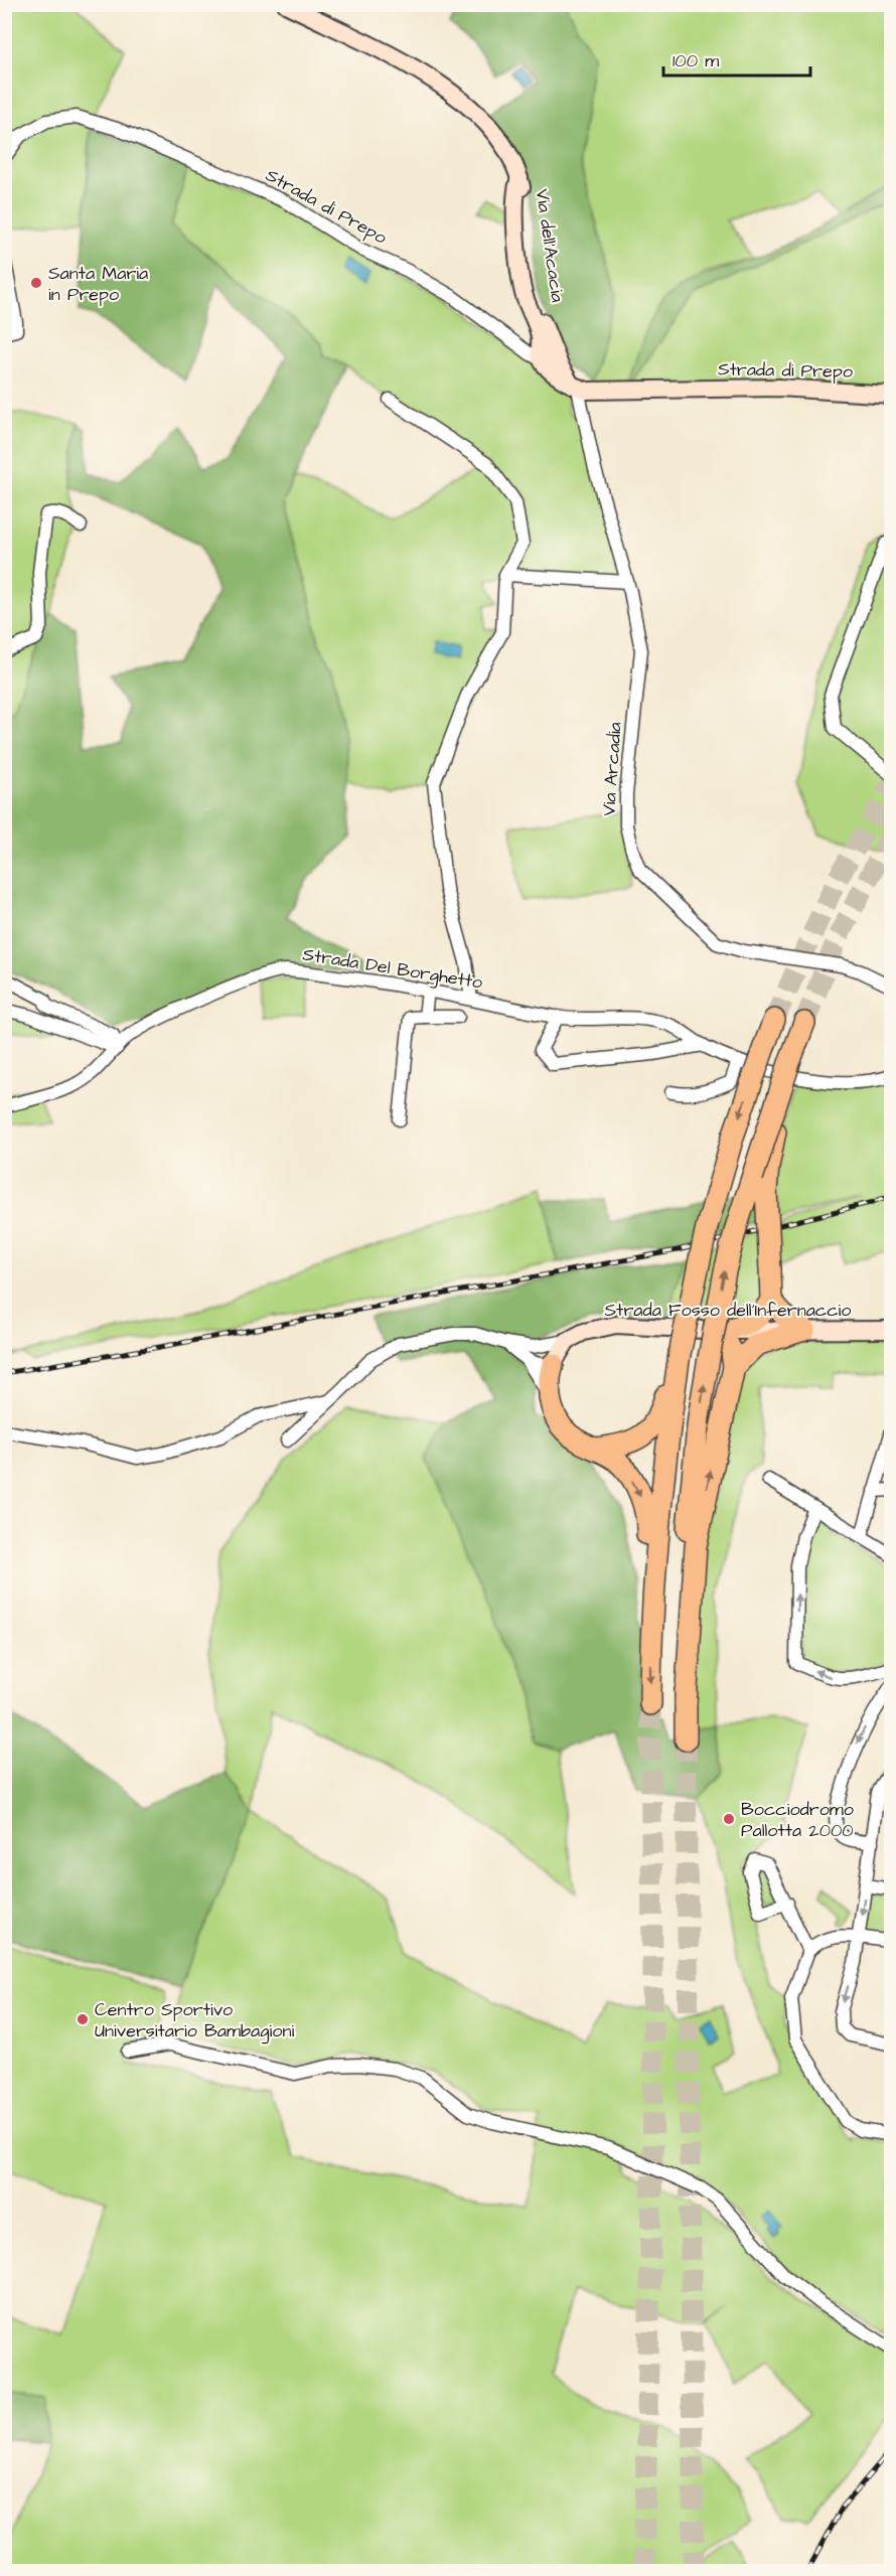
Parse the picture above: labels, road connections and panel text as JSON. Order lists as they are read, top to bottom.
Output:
{
  "streets": {
    "street": [
      "Strada di Prepo",
      "Via dell'Acacia",
      "Via Arcadia",
      "Strada Del Borghetto",
      "Strada Fosso dell'Infernaccio"
    ]
  },
  "crossings": [
    ["Strada di Prepo", "Via dell'Acacia"],
    ["Strada di Prepo", "Via Arcadia"]
  ],
  "places": ["Santa Maria in Prepo", "Bocciodromo Pallotta 2000", "Centro Sportivo Universitario Bambagioni"],
  "scale_bar": "100 m"
}
